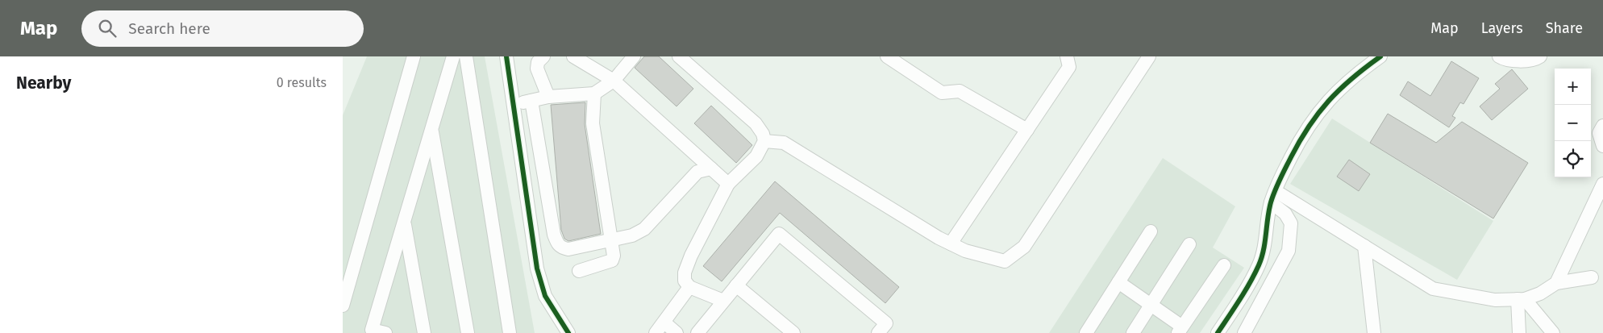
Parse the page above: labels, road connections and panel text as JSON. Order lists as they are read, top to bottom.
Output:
{
  "page": {
    "header": "Map",
    "search": "Search here",
    "nav": ["Map", "Layers", "Share"],
    "heading": ["Nearby", "0 results"],
    "map_buttons": ["+", "−"]
  }
}
